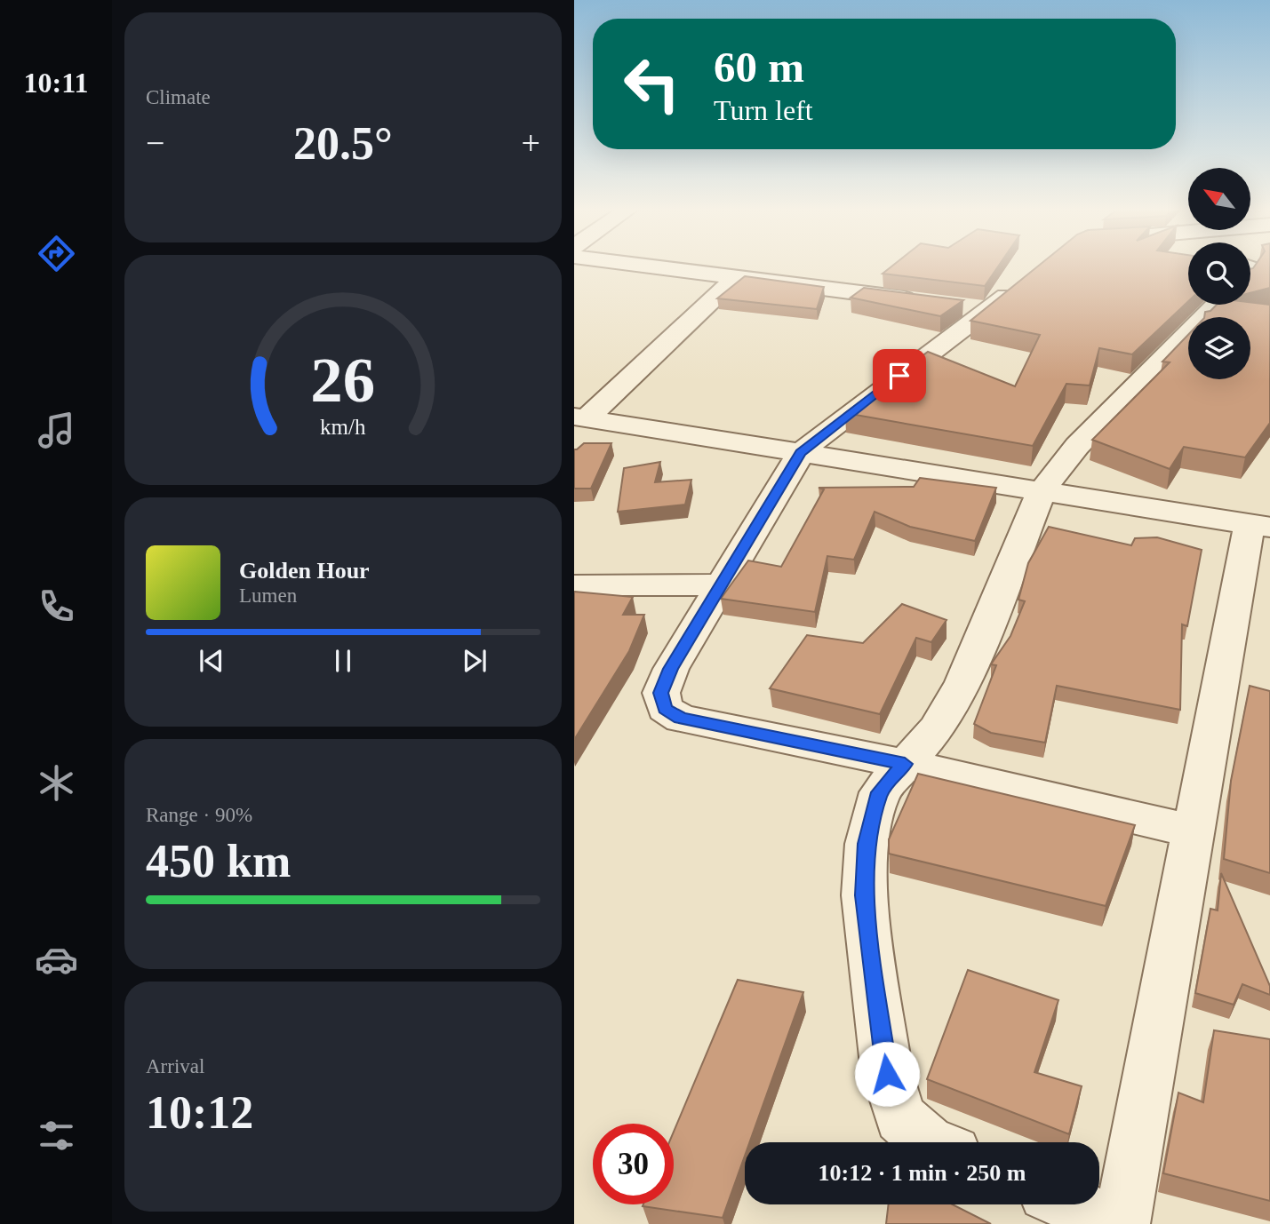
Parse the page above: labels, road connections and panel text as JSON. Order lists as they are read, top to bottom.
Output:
{
  "north": "top left",
  "page": {
    "tabs": "10:11",
    "tile": [
      "Climate",
      ["Range · 90%", "450 km"],
      ["Arrival", "10:12"]
    ],
    "turn": ["60 m", "Turn left"],
    "heat": ["−", "20.5°", "+"],
    "song": ["Golden Hour", "Lumen"],
    "limit": "30",
    "trip": "10:12 · 1 min · 250 m",
    "gauge": ["26", "km/h"]
  }
}
